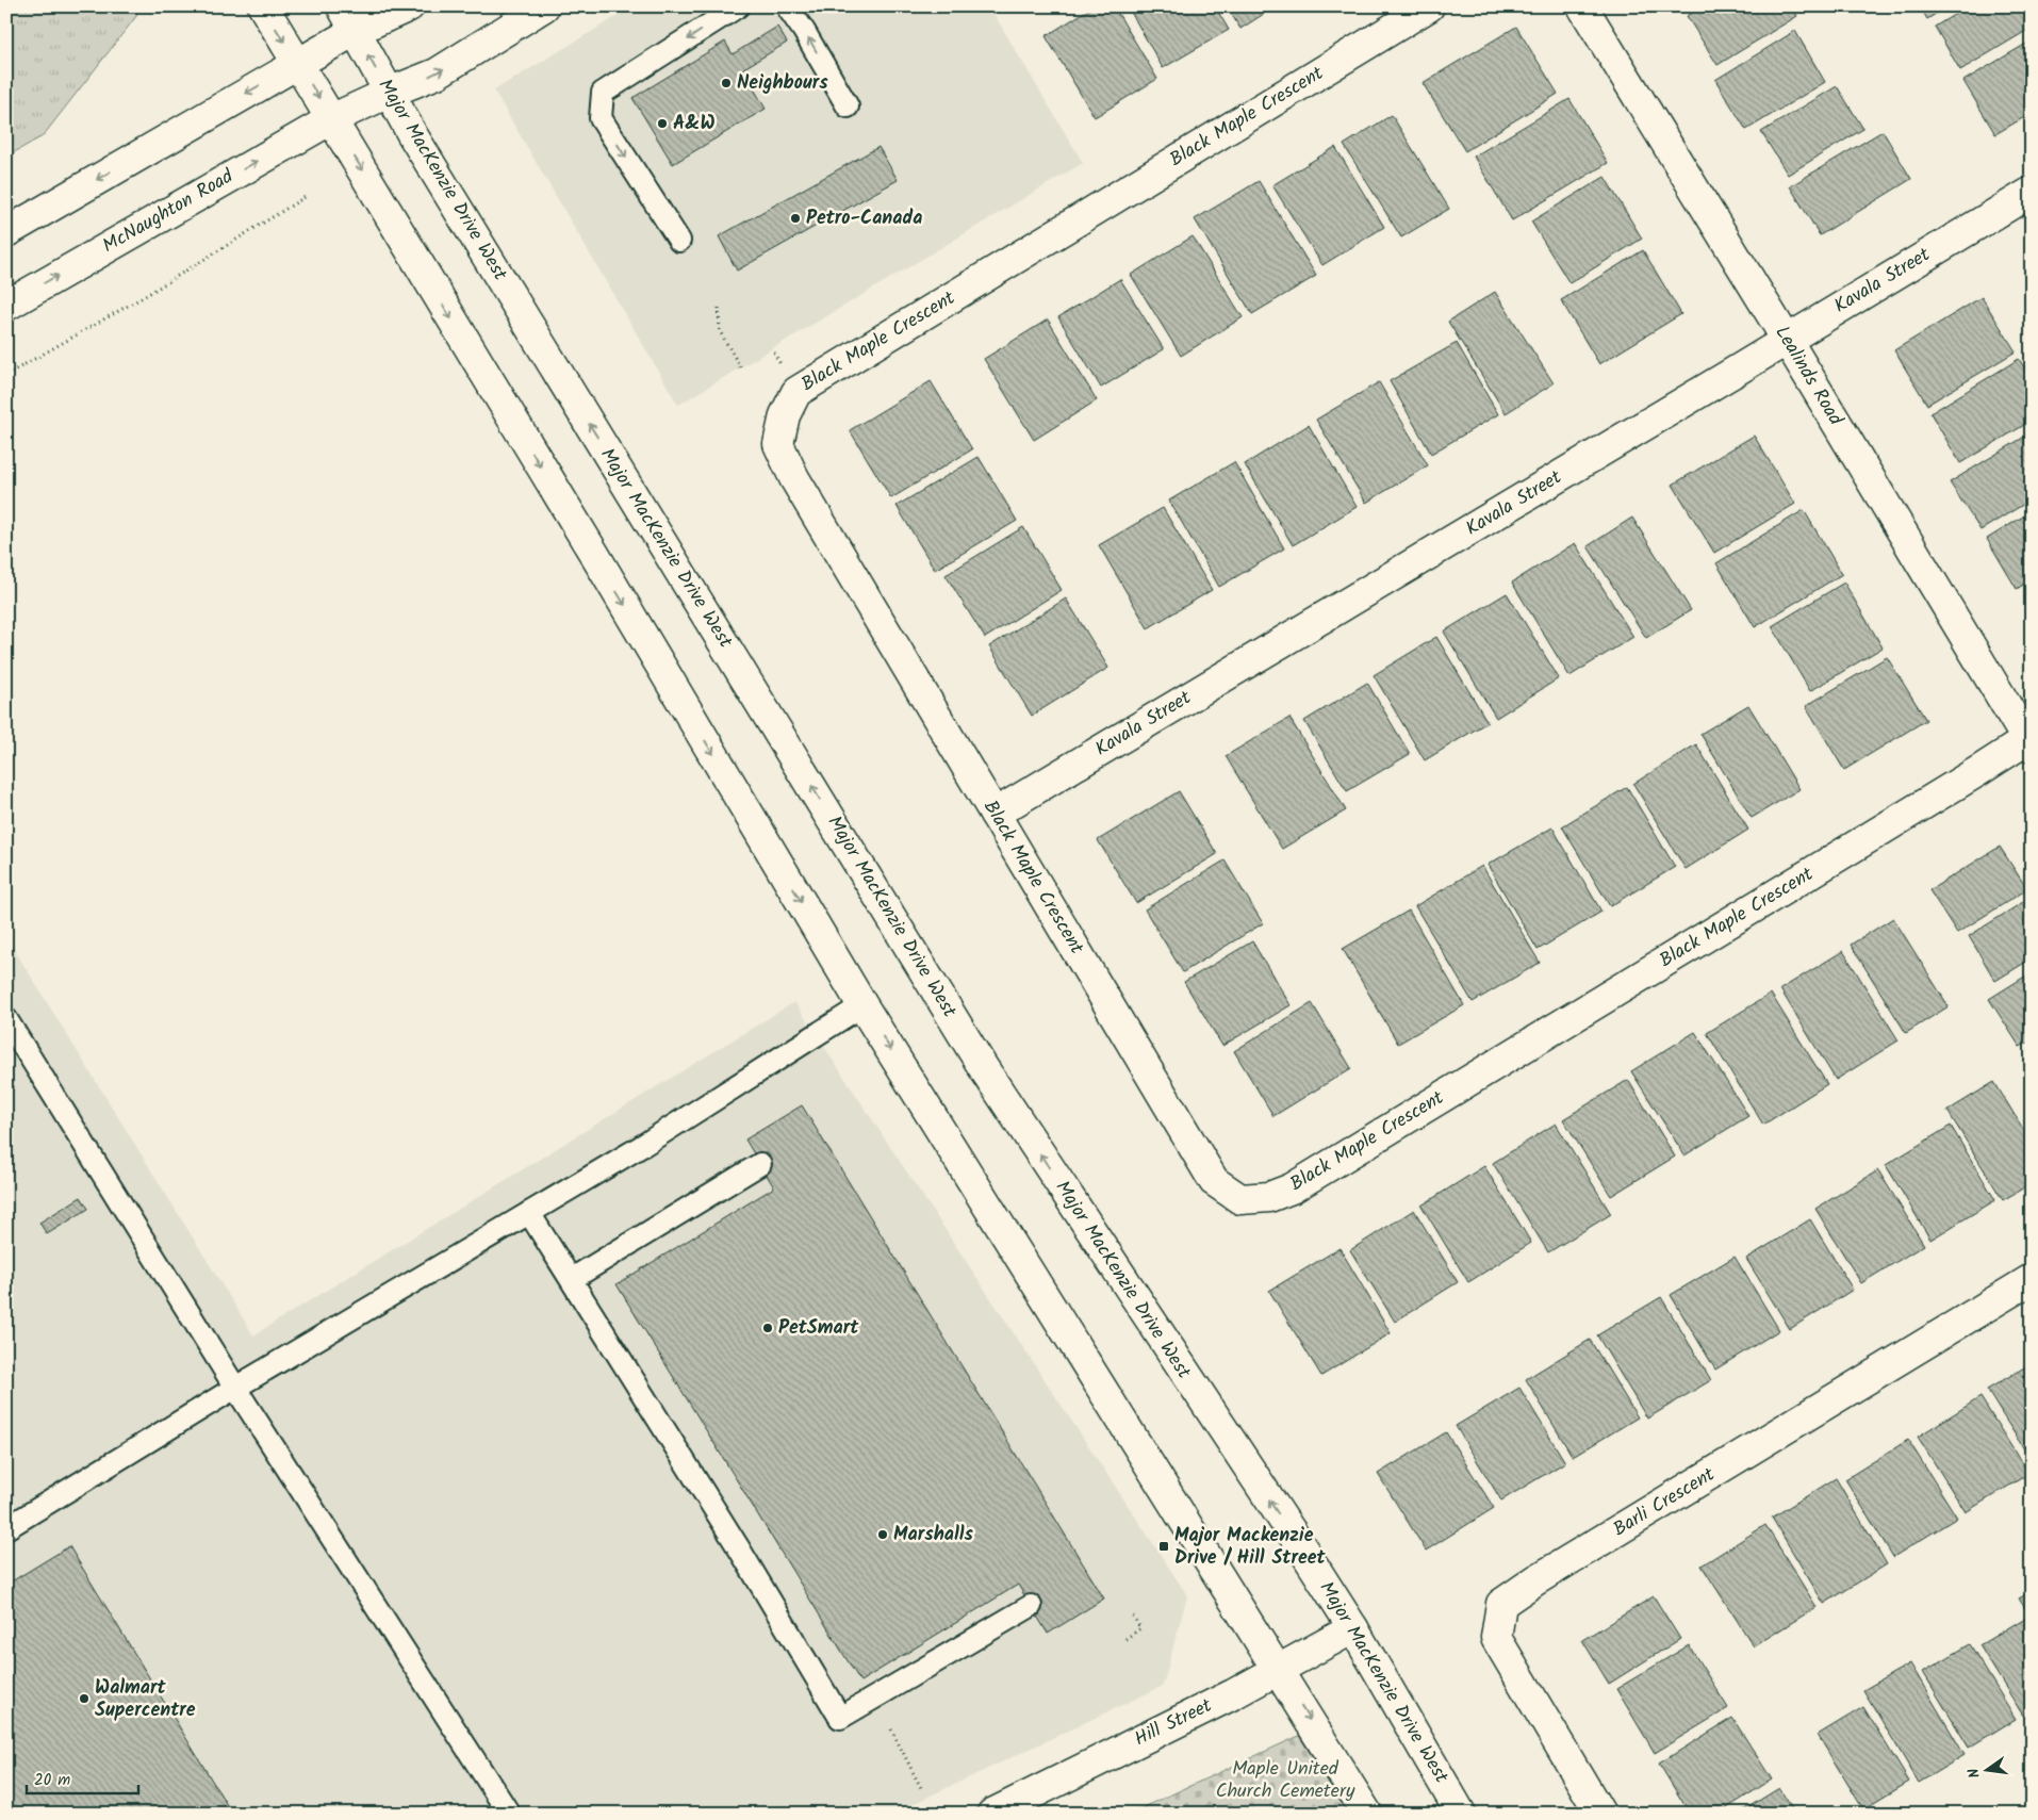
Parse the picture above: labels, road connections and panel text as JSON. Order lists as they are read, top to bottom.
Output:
{
  "streets": {
    "street": [
      "Black Maple Crescent",
      "Major MacKenzie Drive West",
      "McNaughton Road",
      "Kavala Street",
      "Lealinds Road",
      "Barli Crescent",
      "Hill Street"
    ]
  },
  "crossings": [
    ["Black Maple Crescent", "Kavala Street"],
    ["Black Maple Crescent", "Lealinds Road"],
    ["Major MacKenzie Drive West", "McNaughton Road"],
    ["Major MacKenzie Drive West", "Hill Street"],
    ["Kavala Street", "Lealinds Road"]
  ],
  "parks": ["Maple United Church Cemetery"],
  "places": {
    "other": [
      "Neighbours",
      "A&W",
      "Petro-Canada",
      "PetSmart",
      "Marshalls",
      "Walmart Supercentre"
    ],
    "transit": ["Major Mackenzie Drive / Hill Street"]
  },
  "scale_bar": "20 m",
  "north": "left"
}
